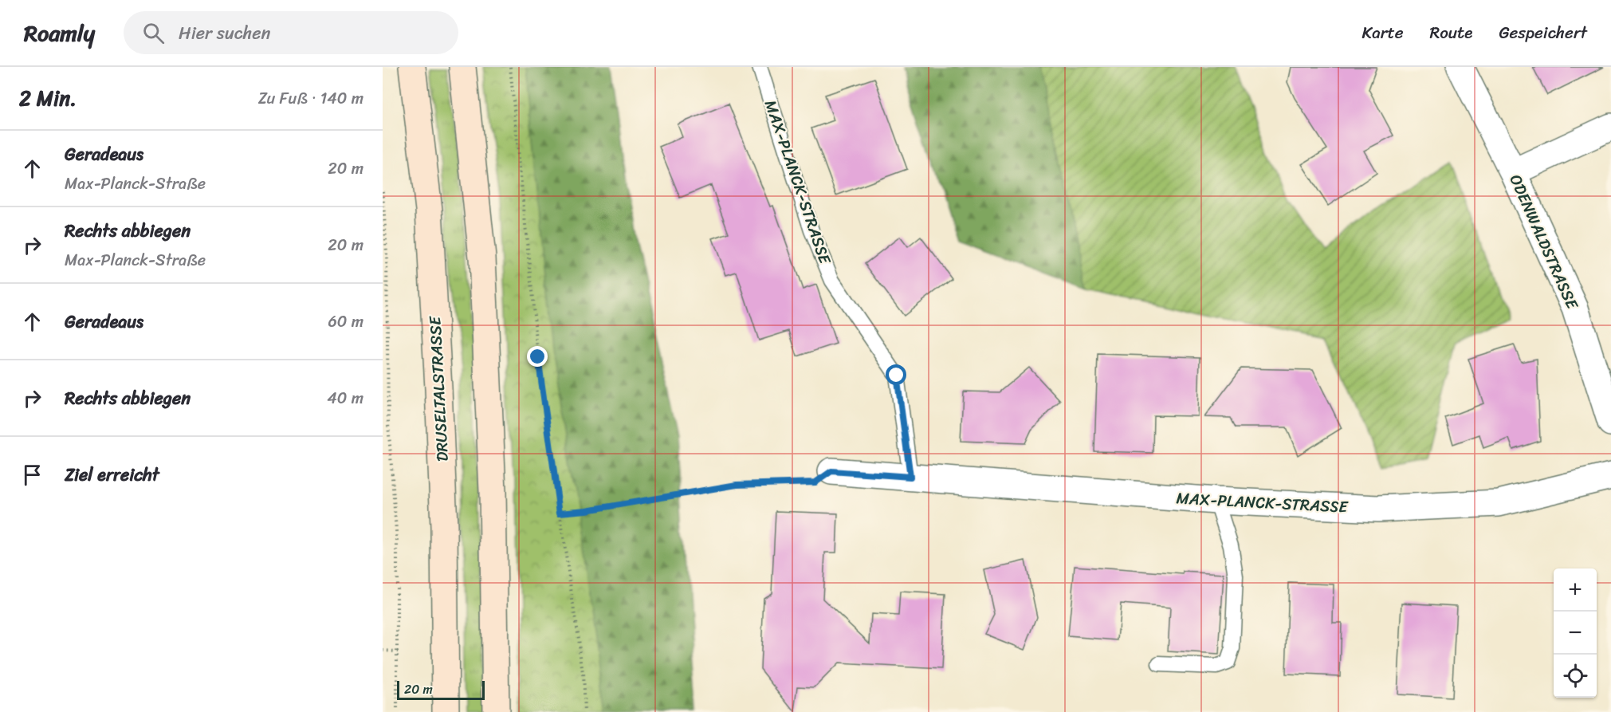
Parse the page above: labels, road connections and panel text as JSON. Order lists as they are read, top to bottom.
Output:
{
  "streets": {
    "main road": ["DRUSELTALSTRASSE"],
    "street": ["MAX-PLANCK-STRASSE", "ODENWALDSTRASSE"]
  },
  "scale_bar": "20 m",
  "page": {
    "header": "Roamly",
    "search": "Hier suchen",
    "nav": ["Karte", "Route", "Gespeichert"],
    "heading": ["2 Min.", "Zu Fuß · 140 m"],
    "list": [
      ["Geradeaus", "Max-Planck-Straße", "20 m"],
      ["Rechts abbiegen", "Max-Planck-Straße", "20 m"],
      ["Geradeaus", "60 m"],
      ["Rechts abbiegen", "40 m"],
      "Ziel erreicht"
    ],
    "map_buttons": ["+", "−"],
    "scale": "20 m"
  }
}
